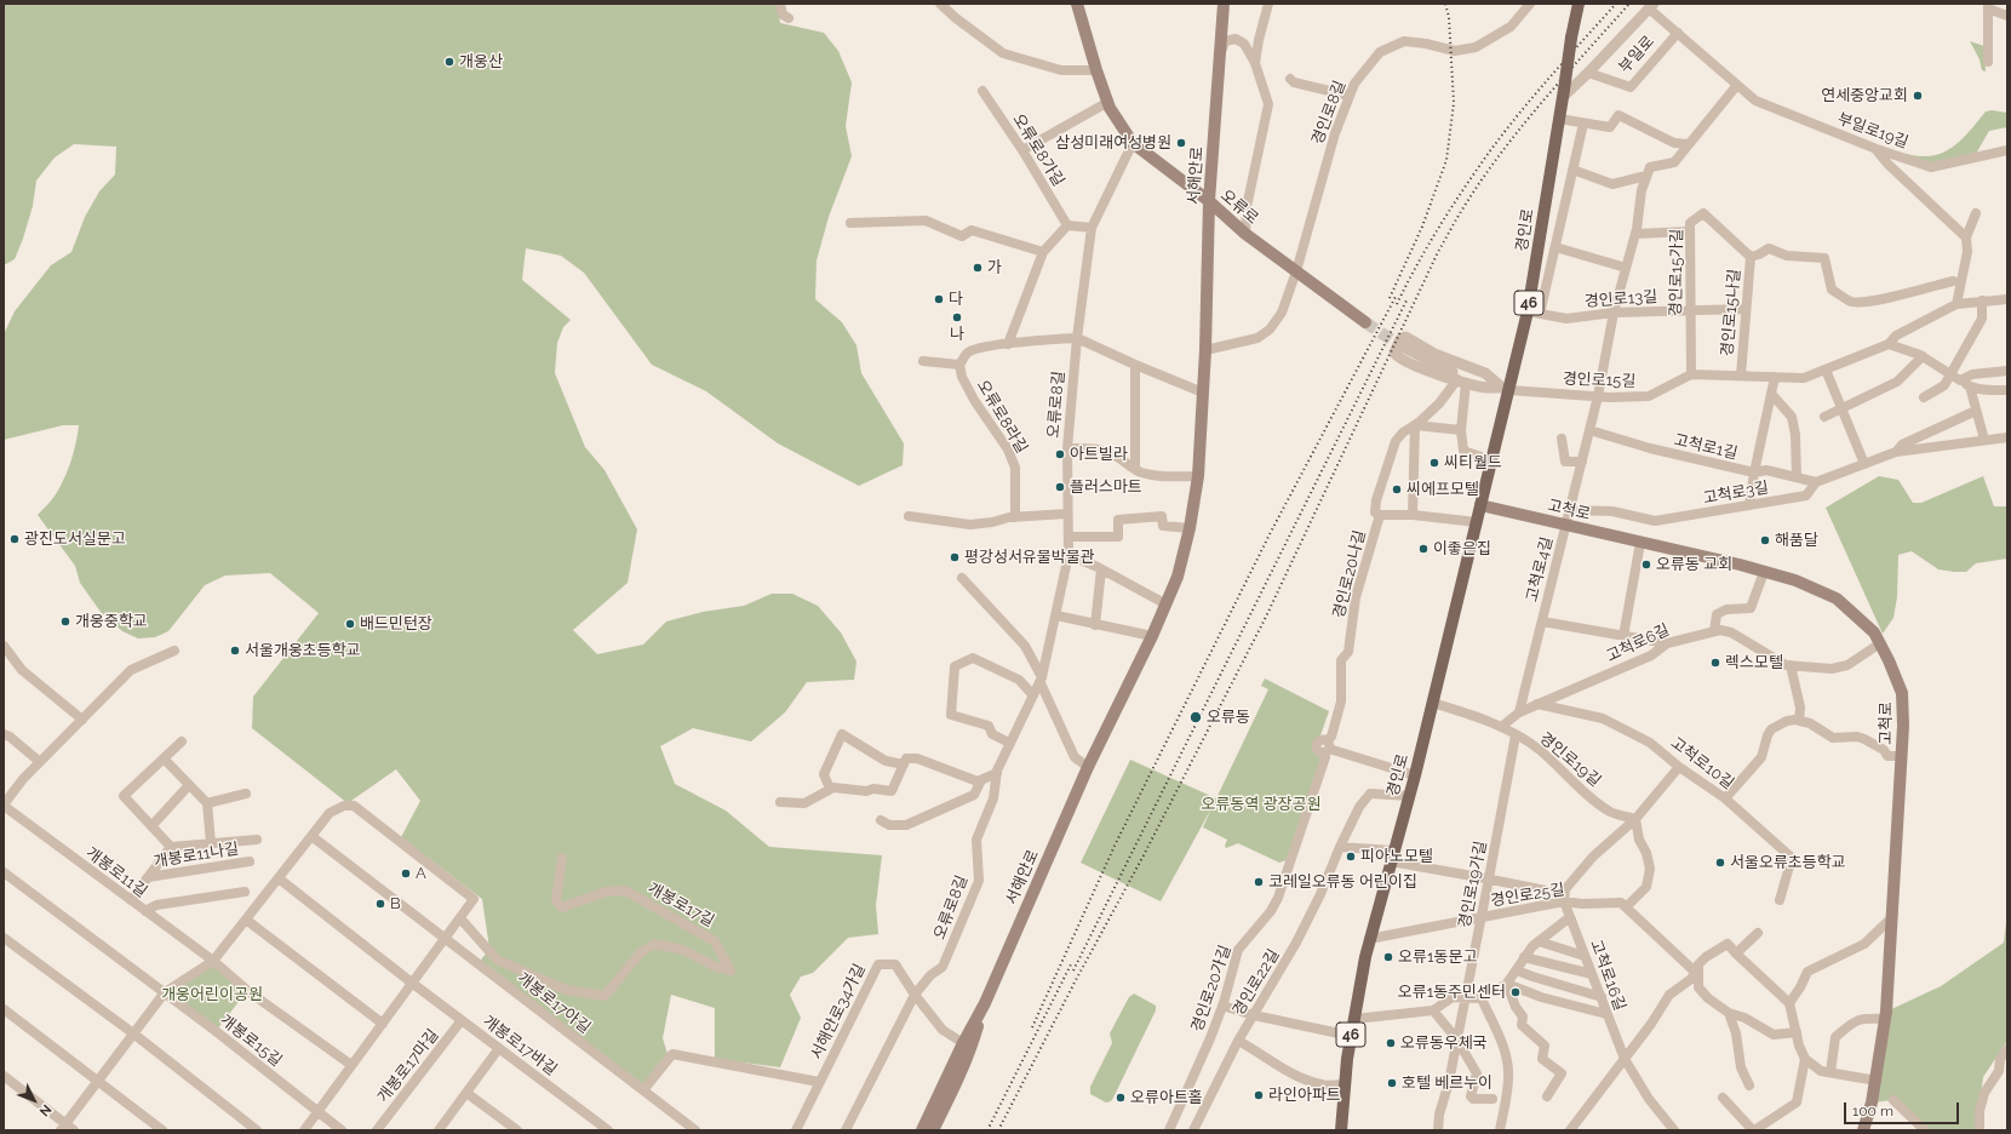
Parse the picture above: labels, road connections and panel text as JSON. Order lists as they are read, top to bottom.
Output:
{
  "streets": {
    "main road": [
      "서해안로",
      "오류로",
      "경인로",
      "46",
      "고척로"
    ],
    "street": [
      "부일로",
      "경인로8길",
      "부일로19길",
      "오류로8가길",
      "경인로15가길",
      "경인로13길",
      "경인로15나길",
      "경인로15길",
      "오류로8길",
      "오류로8라길",
      "고척로1길",
      "고척로3길",
      "고척로4길",
      "경인로20나길",
      "고척로6길",
      "경인로19길",
      "고척로10길",
      "개봉로11나길",
      "개봉로11길",
      "경인로19가길",
      "경인로25길",
      "개봉로17길",
      "고척로16길",
      "경인로22길",
      "경인로20가길",
      "개봉로17아길",
      "서해안로34가길",
      "개봉로15길",
      "개봉로17바길",
      "개봉로17마길"
    ]
  },
  "crossings": [
    ["부일로", "부일로19길"],
    ["부일로", "경인로"],
    ["경인로8길", "오류로"],
    ["서해안로", "오류로"],
    ["서해안로", "서해안로34가길"],
    ["오류로", "오류로8길"],
    ["경인로", "경인로13길"],
    ["경인로", "경인로15길"],
    ["경인로", "고척로"],
    ["경인로", "경인로19길"],
    ["경인로", "경인로25길"],
    ["경인로", "경인로22길"],
    ["경인로15가길", "경인로13길"],
    ["경인로15가길", "경인로15나길"],
    ["경인로15가길", "경인로15길"],
    ["경인로13길", "경인로15나길"],
    ["경인로15나길", "경인로15길"],
    ["오류로8길", "서해안로34가길"],
    ["고척로1길", "고척로3길"],
    ["고척로", "고척로4길"],
    ["고척로", "고척로6길"],
    ["고척로4길", "고척로6길"],
    ["경인로20나길", "경인로20가길"],
    ["고척로6길", "경인로19길"],
    ["고척로6길", "고척로10길"],
    ["경인로19길", "경인로19가길"],
    ["개봉로11나길", "개봉로11길"],
    ["경인로19가길", "경인로25길"],
    ["경인로25길", "고척로16길"],
    ["개봉로17바길", "개봉로17마길"]
  ],
  "parks": ["오류동역 광장공원", "개웅어린이공원"],
  "places": [
    "개웅산",
    "연세중앙교회",
    "삼성미래여성병원",
    "가",
    "다",
    "나",
    "아트빌라",
    "씨티월드",
    "플러스마트",
    "씨에프모텔",
    "광진도서실문고",
    "해품달",
    "이좋은집",
    "평강성서유물박물관",
    "오류동 교회",
    "개웅중학교",
    "배드민턴장",
    "서울개웅초등학교",
    "렉스모텔",
    "오류동",
    "피아노모텔",
    "서울오류초등학교",
    "A",
    "코레일오류동 어린이집",
    "B",
    "오류1동문고",
    "오류1동주민센터",
    "오류동우체국",
    "호텔 베르누이",
    "라인아파트",
    "오류아트홀"
  ],
  "scale_bar": "100 m",
  "north": "bottom right"
}
